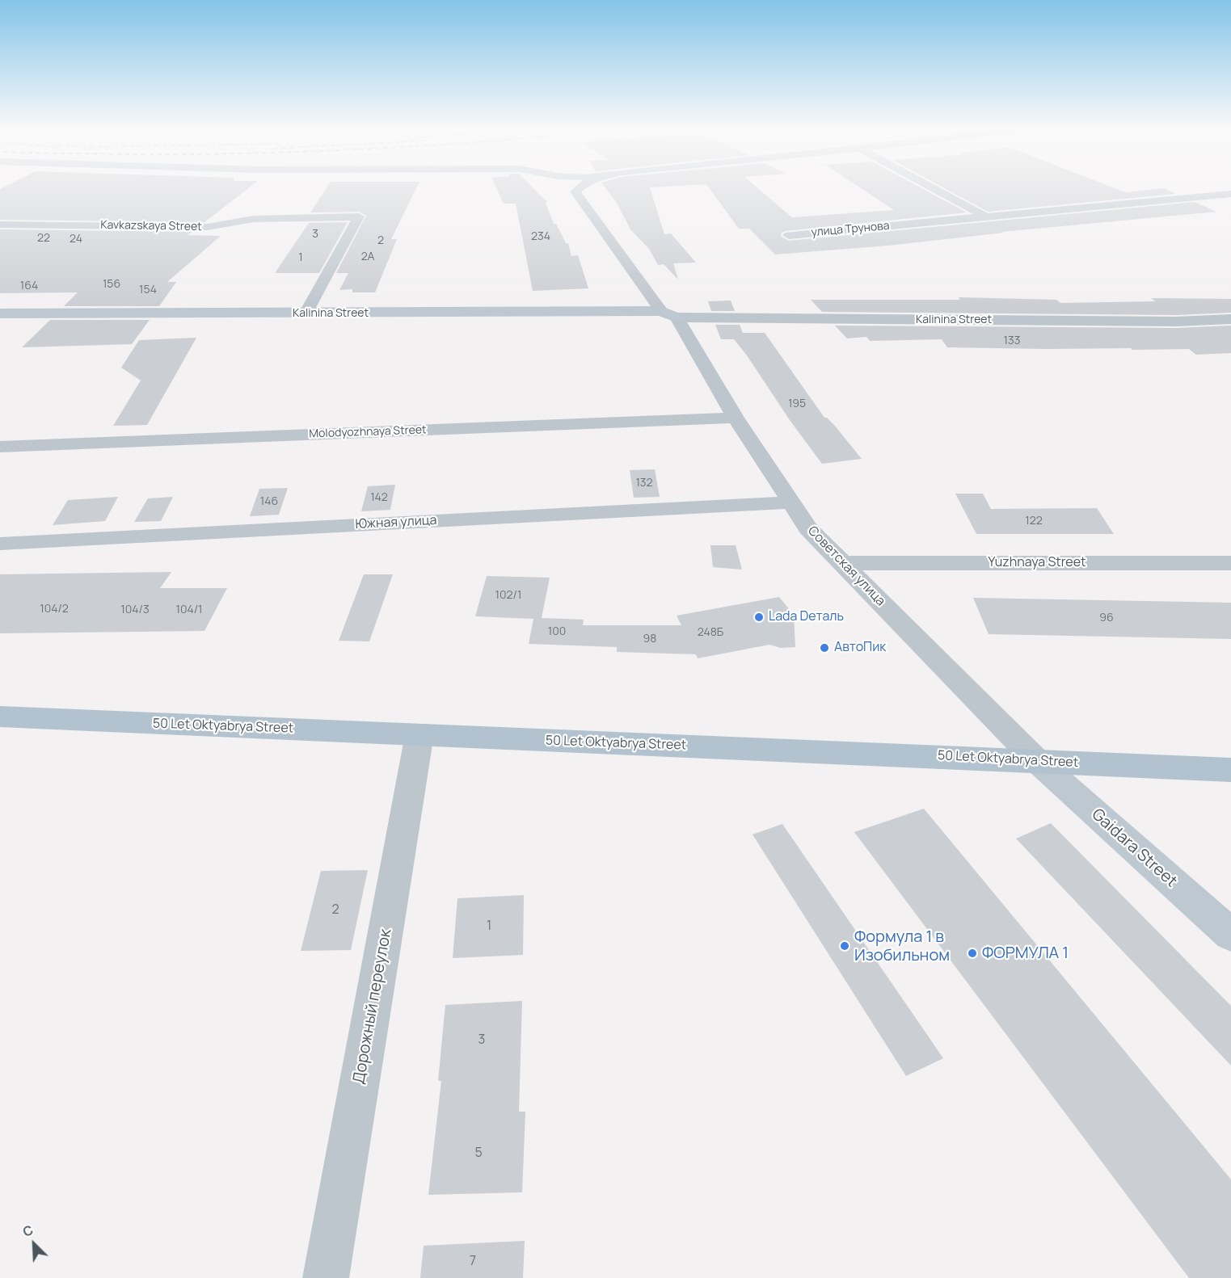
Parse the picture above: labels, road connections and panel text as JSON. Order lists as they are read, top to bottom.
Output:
{
  "streets": {
    "main road": ["50 Let Oktyabrya Street"],
    "street": [
      "Kavkazskaya Street",
      "улица Трунова",
      "Kalinina Street",
      "Molodyozhnaya Street",
      "Южная улица",
      "Yuzhnaya Street",
      "Советская улица",
      "Gaidara Street",
      "Дорожный переулок"
    ]
  },
  "crossings": [
    ["Kavkazskaya Street", "Kalinina Street"],
    ["Kalinina Street", "Советская улица"],
    ["Molodyozhnaya Street", "Советская улица"],
    ["Южная улица", "Советская улица"],
    ["Yuzhnaya Street", "Советская улица"],
    ["Советская улица", "50 Let Oktyabrya Street"],
    ["Советская улица", "Gaidara Street"],
    ["50 Let Oktyabrya Street", "Gaidara Street"],
    ["50 Let Oktyabrya Street", "Дорожный переулок"]
  ],
  "places": [
    "Lada Dеталь",
    "АвтоПик",
    "Формула 1 в Изобильном",
    "ФОРМУЛА 1"
  ],
  "house_numbers": [
    "3",
    "234",
    "22",
    "24",
    "2",
    "2А",
    "1",
    "156",
    "164",
    "154",
    "133",
    "195",
    "132",
    "142",
    "146",
    "122",
    "102/1",
    "104/2",
    "104/3",
    "104/1",
    "96",
    "100",
    "248Б",
    "98",
    "2",
    "1",
    "3",
    "5",
    "7"
  ],
  "north": "top left"
}
